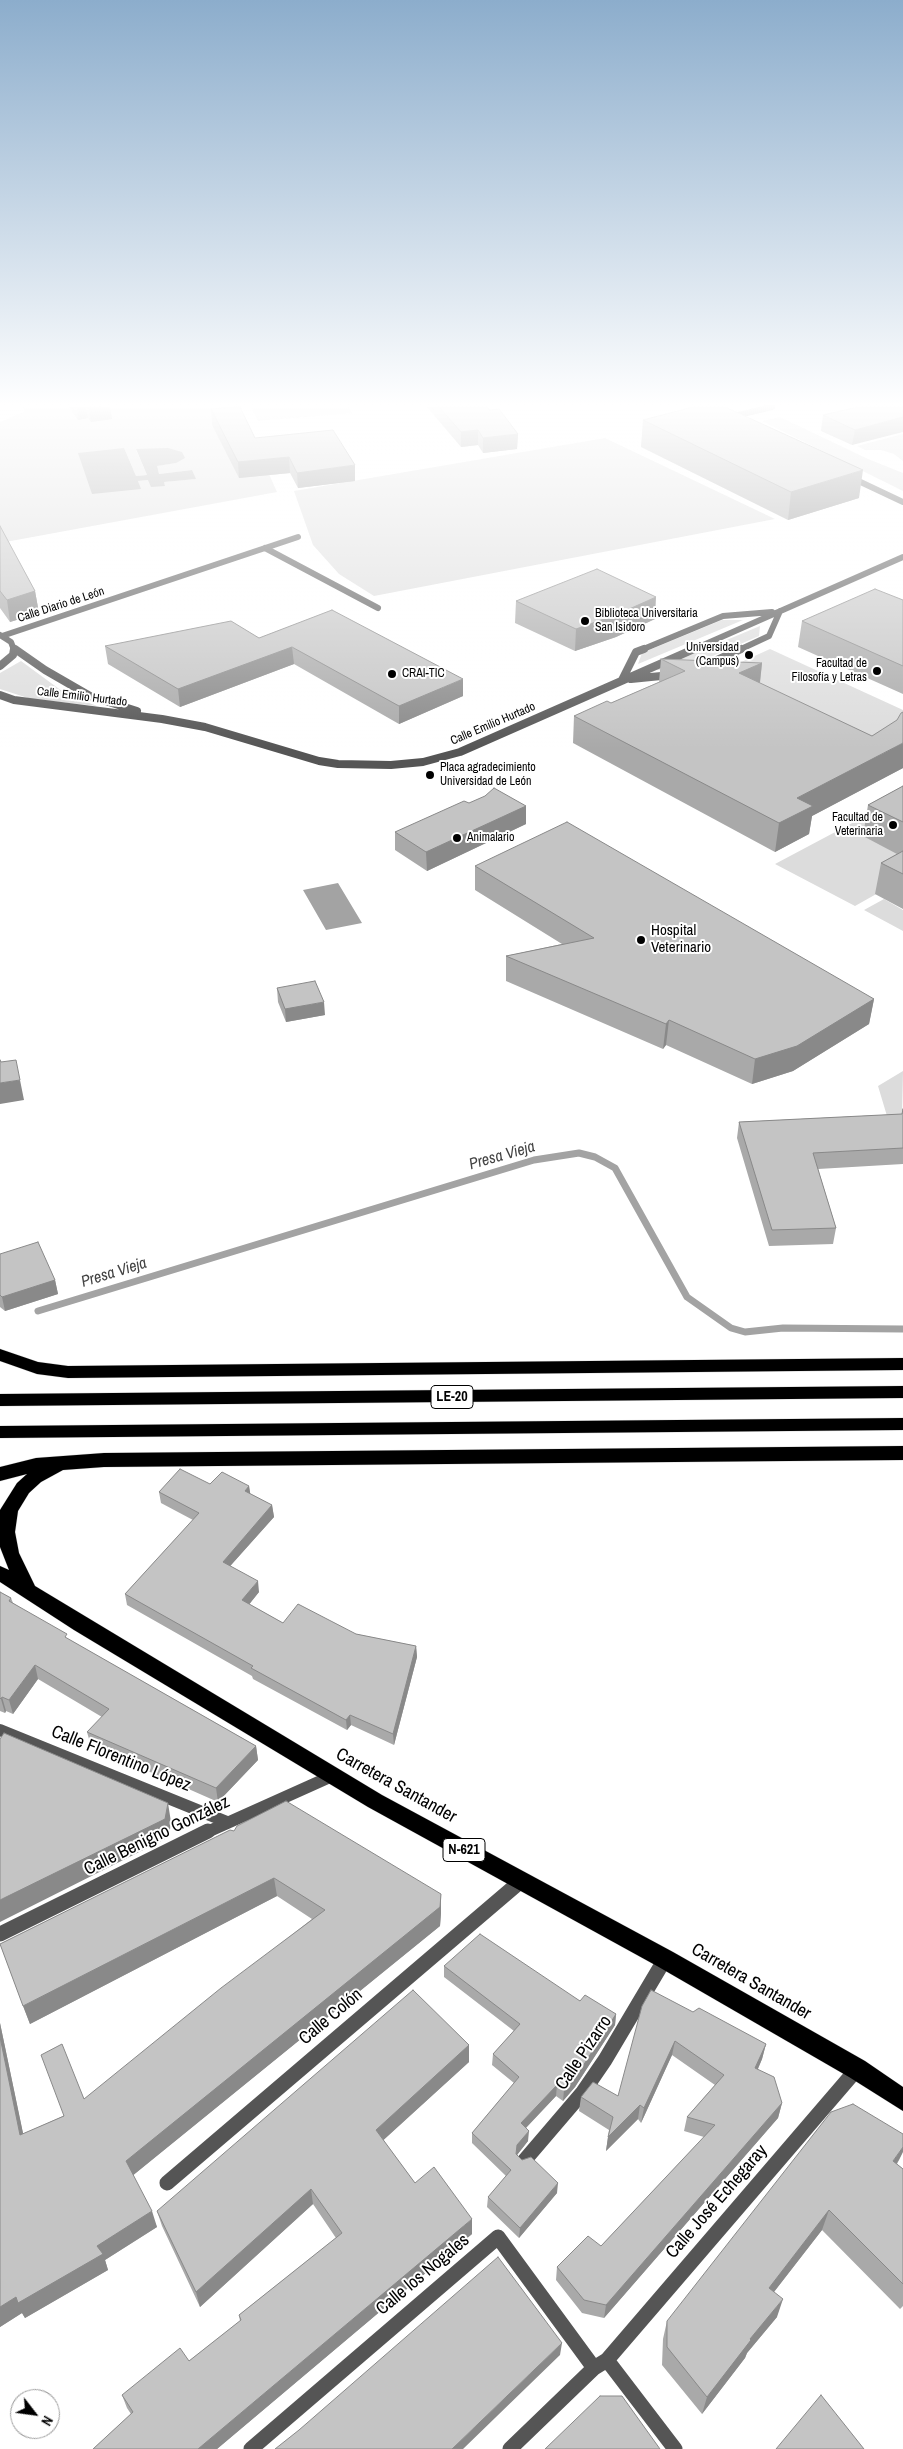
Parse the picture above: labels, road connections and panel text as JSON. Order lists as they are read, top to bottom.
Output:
{
  "streets": {
    "highway": ["LE-20", "Carretera Santander", "N-621"],
    "street": [
      "Calle Diario de León",
      "Calle Emilio Hurtado",
      "Calle Florentino López",
      "Calle Benigno González",
      "Calle Colón",
      "Calle Pizarro",
      "Calle José Echegaray",
      "Calle los Nogales"
    ]
  },
  "crossings": [
    ["Calle Diario de León", "Calle Emilio Hurtado"],
    ["Calle Florentino López", "Calle Benigno González"],
    ["Carretera Santander", "Calle Benigno González"],
    ["Carretera Santander", "Calle Colón"],
    ["Carretera Santander", "Calle Pizarro"],
    ["Carretera Santander", "Calle José Echegaray"],
    ["Calle José Echegaray", "Calle los Nogales"]
  ],
  "water": ["Presa Vieja"],
  "places": [
    "Biblioteca Universitaria San Isidoro",
    "Universidad (Campus)",
    "Facultad de Filosofía y Letras",
    "CRAI-TIC",
    "Placa agradecimiento Universidad de León",
    "Facultad de Veterinaria",
    "Animalario",
    "Hospital Veterinario"
  ],
  "north": "bottom right"
}
